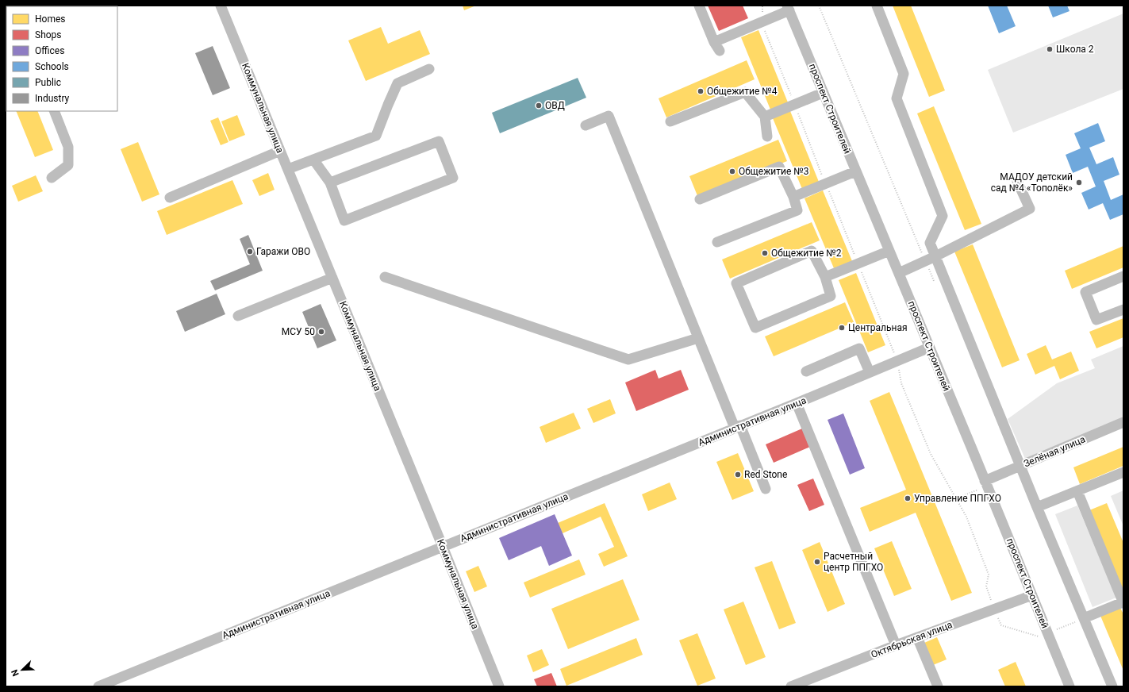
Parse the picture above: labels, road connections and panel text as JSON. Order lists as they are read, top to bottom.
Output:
{
  "streets": {
    "street": [
      "Коммунальная улица",
      "проспект Строителей",
      "Административная улица",
      "Зелёная улица",
      "Октябрьская улица"
    ]
  },
  "crossings": [
    ["Коммунальная улица", "Административная улица"],
    ["проспект Строителей", "Административная улица"],
    ["проспект Строителей", "Зелёная улица"],
    ["проспект Строителей", "Октябрьская улица"]
  ],
  "places": [
    "Школа 2",
    "Общежитие №4",
    "ОВД",
    "Общежитие №3",
    "МАДОУ детский сад №4 «Тополёк»",
    "Гаражи ОВО",
    "Общежитие №2",
    "Центральная",
    "МСУ 50",
    "Red Stone",
    "Управление ППГХО",
    "Расчетный центр ППГХО"
  ],
  "legend": [
    "Homes",
    "Shops",
    "Offices",
    "Schools",
    "Public",
    "Industry"
  ],
  "north": "bottom left"
}
